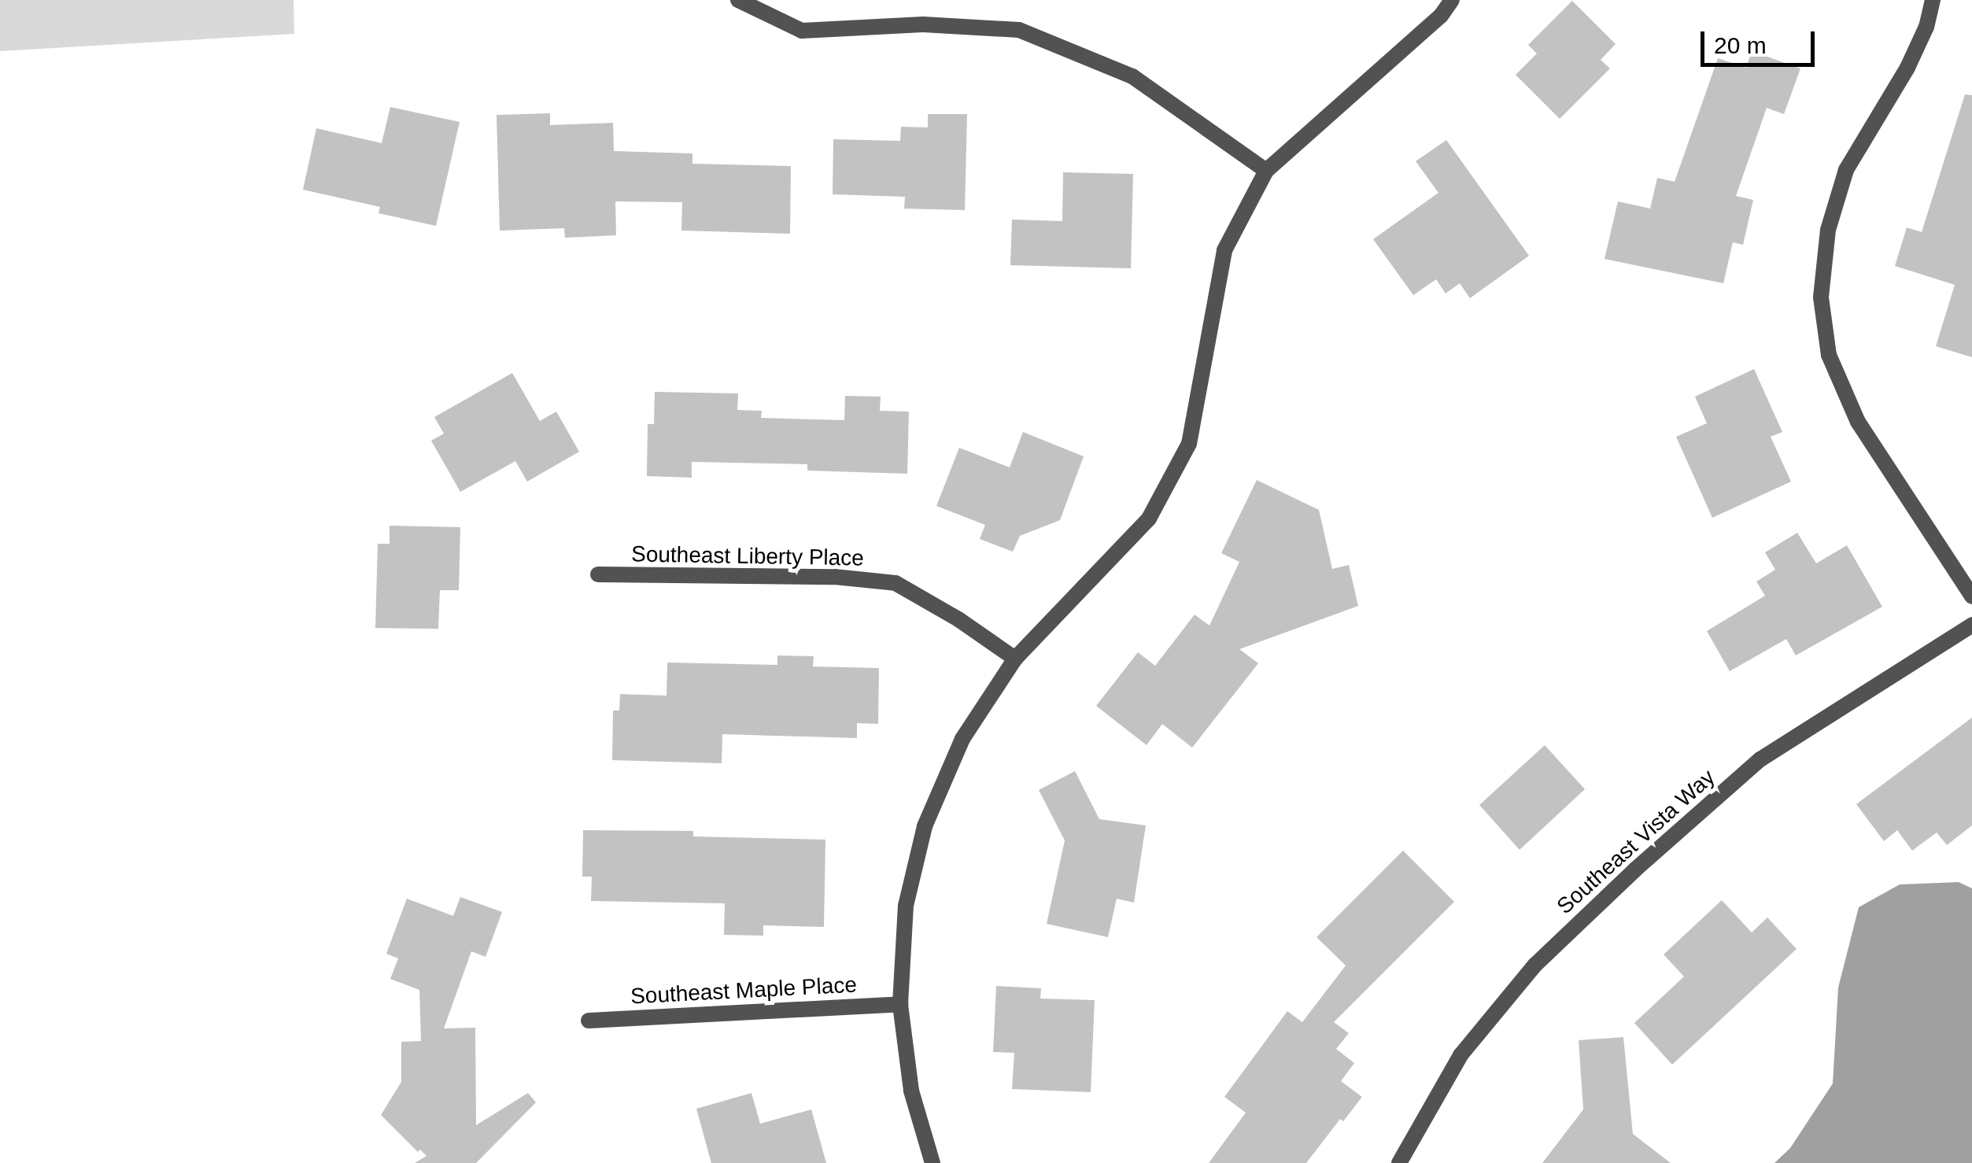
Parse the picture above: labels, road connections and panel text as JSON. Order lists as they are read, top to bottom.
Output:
{
  "streets": {
    "street": ["Southeast Liberty Place", "Southeast Vista Way", "Southeast Maple Place"]
  },
  "scale_bar": "20 m"
}
